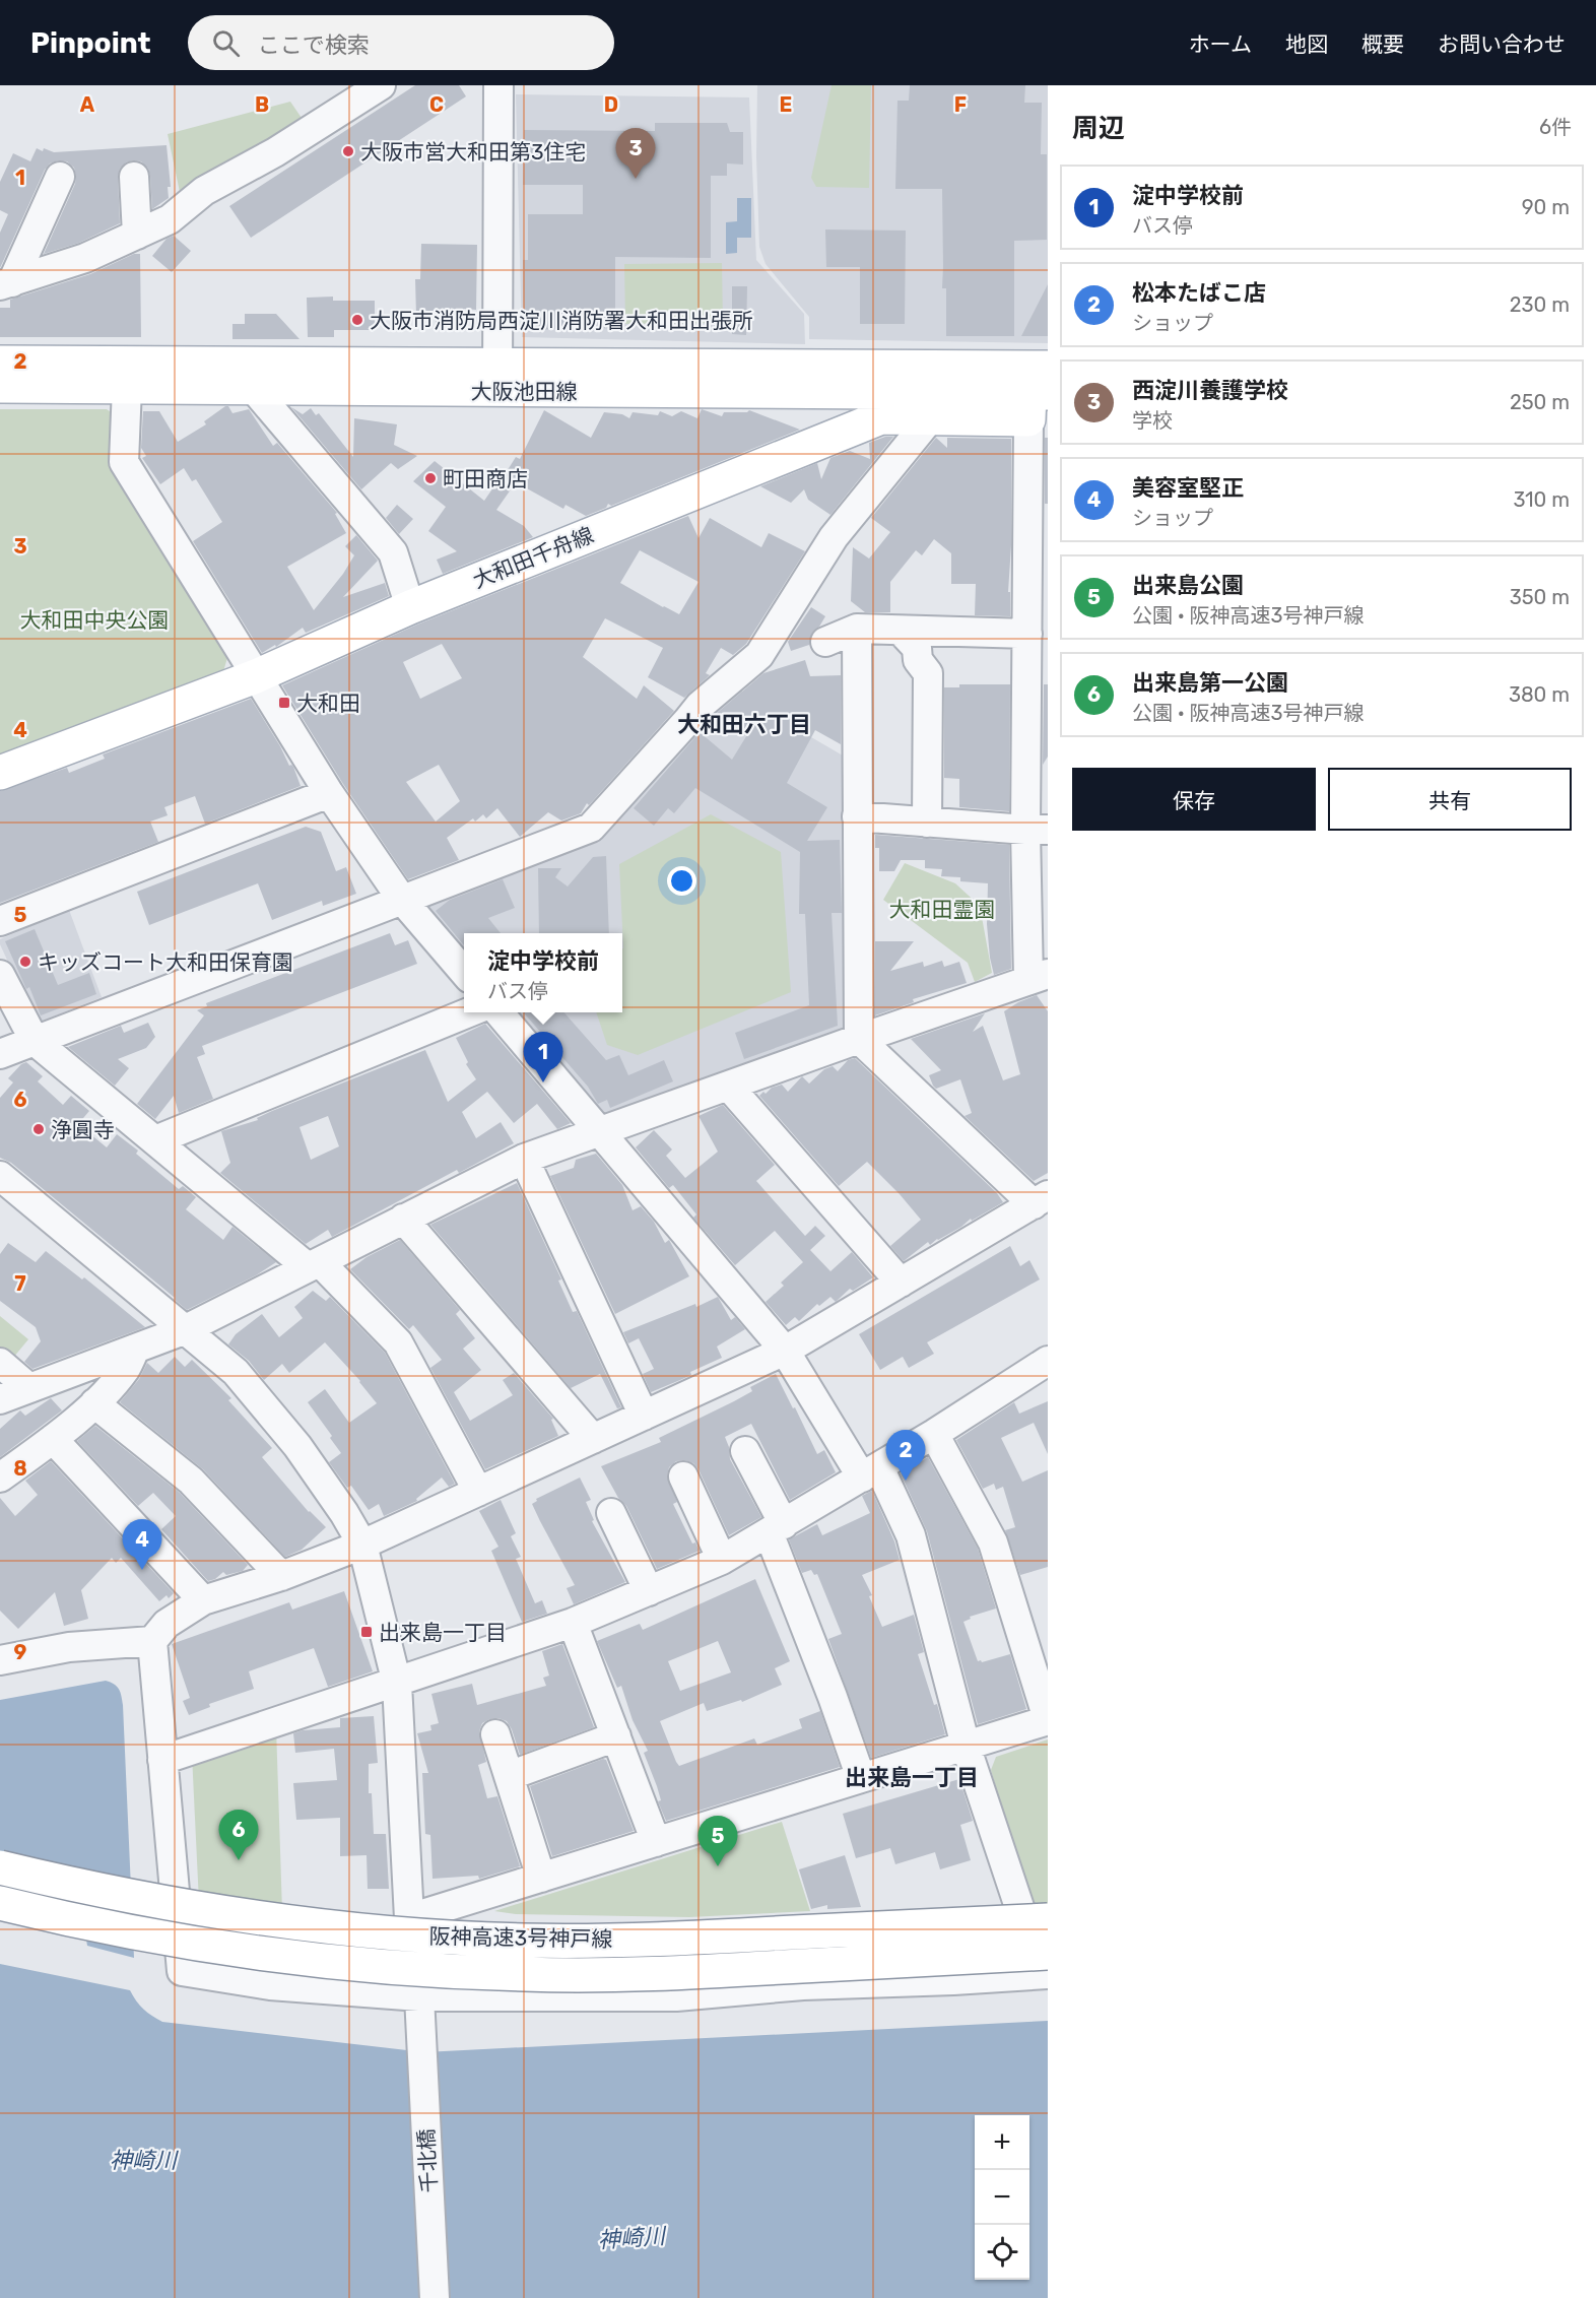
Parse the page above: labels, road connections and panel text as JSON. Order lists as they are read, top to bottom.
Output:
{
  "streets": {
    "main road": ["大阪池田線", "大和田千舟線", "阪神高速3号神戸線"],
    "street": ["千北橋"]
  },
  "crossings": [
    ["大阪池田線", "大和田千舟線"]
  ],
  "districts": ["大和田六丁目", "出来島一丁目"],
  "water": ["神崎川"],
  "parks": ["大和田中央公園", "大和田霊園"],
  "places": {
    "other": [
      "大阪市営大和田第3住宅",
      "大阪市消防局西淀川消防署大和田出張所",
      "町田商店",
      "キッズコート大和田保育園",
      "浄圓寺"
    ],
    "transit": ["大和田", "出来島一丁目"]
  },
  "page": {
    "header": "Pinpoint",
    "search": "ここで検索",
    "nav": [
      "ホーム",
      "地図",
      "概要",
      "お問い合わせ"
    ],
    "heading": ["周辺", "6件"],
    "pins": [
      "3",
      "1",
      "2",
      "4",
      "6",
      "5"
    ],
    "list": [
      {
        "mark": "1",
        "name": "淀中学校前",
        "note": "バス停",
        "value": "90 m"
      },
      {
        "mark": "2",
        "name": "松本たばこ店",
        "note": "ショップ",
        "value": "230 m"
      },
      {
        "mark": "3",
        "name": "西淀川養護学校",
        "note": "学校",
        "value": "250 m"
      },
      {
        "mark": "4",
        "name": "美容室堅正",
        "note": "ショップ",
        "value": "310 m"
      },
      {
        "mark": "5",
        "name": "出来島公園",
        "note": "公園 · 阪神高速3号神戸線",
        "value": "350 m"
      },
      {
        "mark": "6",
        "name": "出来島第一公園",
        "note": "公園 · 阪神高速3号神戸線",
        "value": "380 m"
      }
    ],
    "buttons": ["保存", "共有"],
    "popup": ["淀中学校前", "バス停"],
    "map_buttons": ["+", "−"]
  },
  "grid": {
    "columns": [
      "A",
      "B",
      "C",
      "D",
      "E",
      "F"
    ],
    "rows": [
      "1",
      "2",
      "3",
      "4",
      "5",
      "6",
      "7",
      "8",
      "9"
    ]
  }
}
